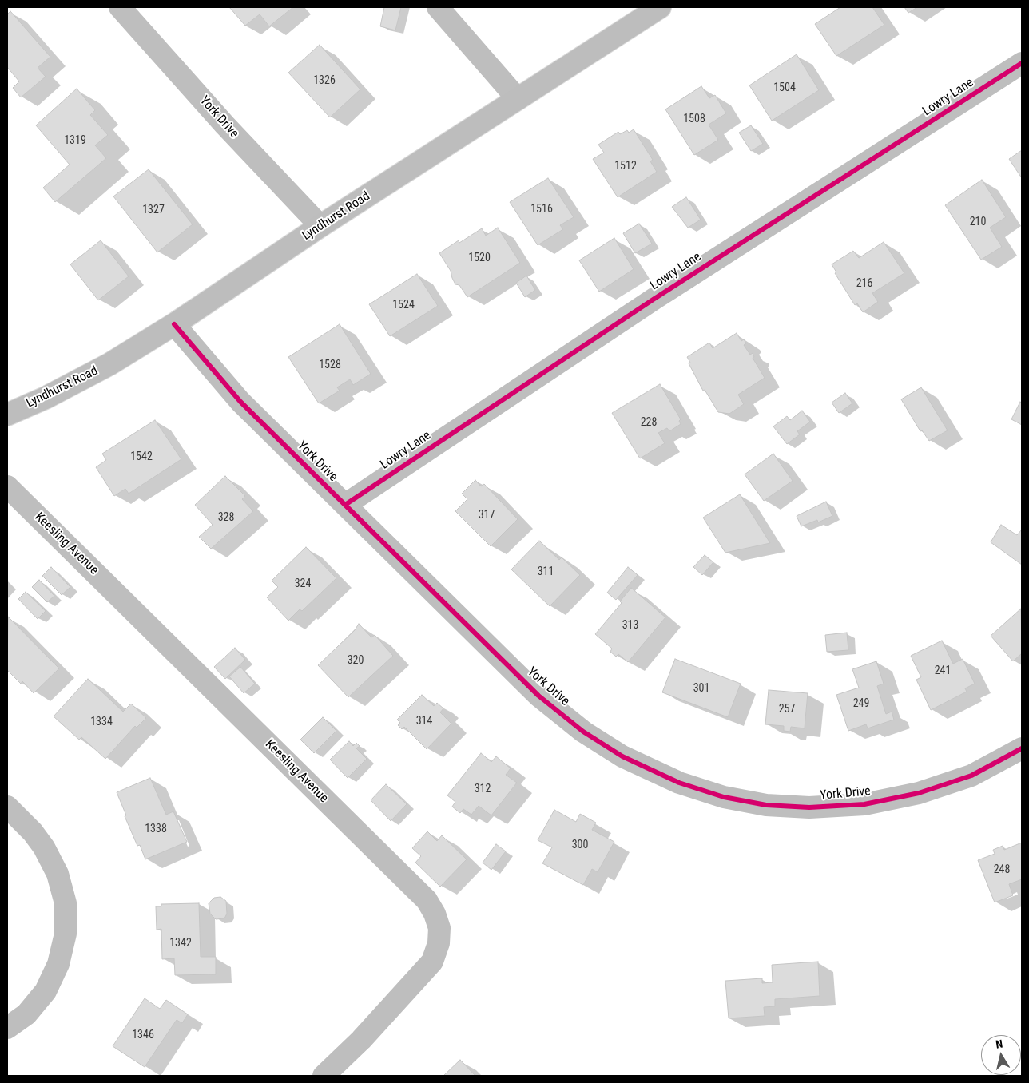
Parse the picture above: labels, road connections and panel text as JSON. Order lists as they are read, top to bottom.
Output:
{
  "streets": {
    "main road": ["Lyndhurst Road"],
    "street": ["Lowry Lane", "York Drive", "Keesling Avenue"]
  },
  "crossings": [
    ["Lowry Lane", "York Drive"],
    ["York Drive", "Lyndhurst Road"]
  ],
  "house_numbers": [
    "1326",
    "1504",
    "1508",
    "1319",
    "1512",
    "1516",
    "1327",
    "210",
    "1520",
    "216",
    "1524",
    "1528",
    "228",
    "1542",
    "317",
    "328",
    "311",
    "324",
    "313",
    "320",
    "241",
    "301",
    "249",
    "257",
    "314",
    "1334",
    "312",
    "1338",
    "300",
    "248",
    "1342",
    "1346"
  ],
  "north": "top"
}
